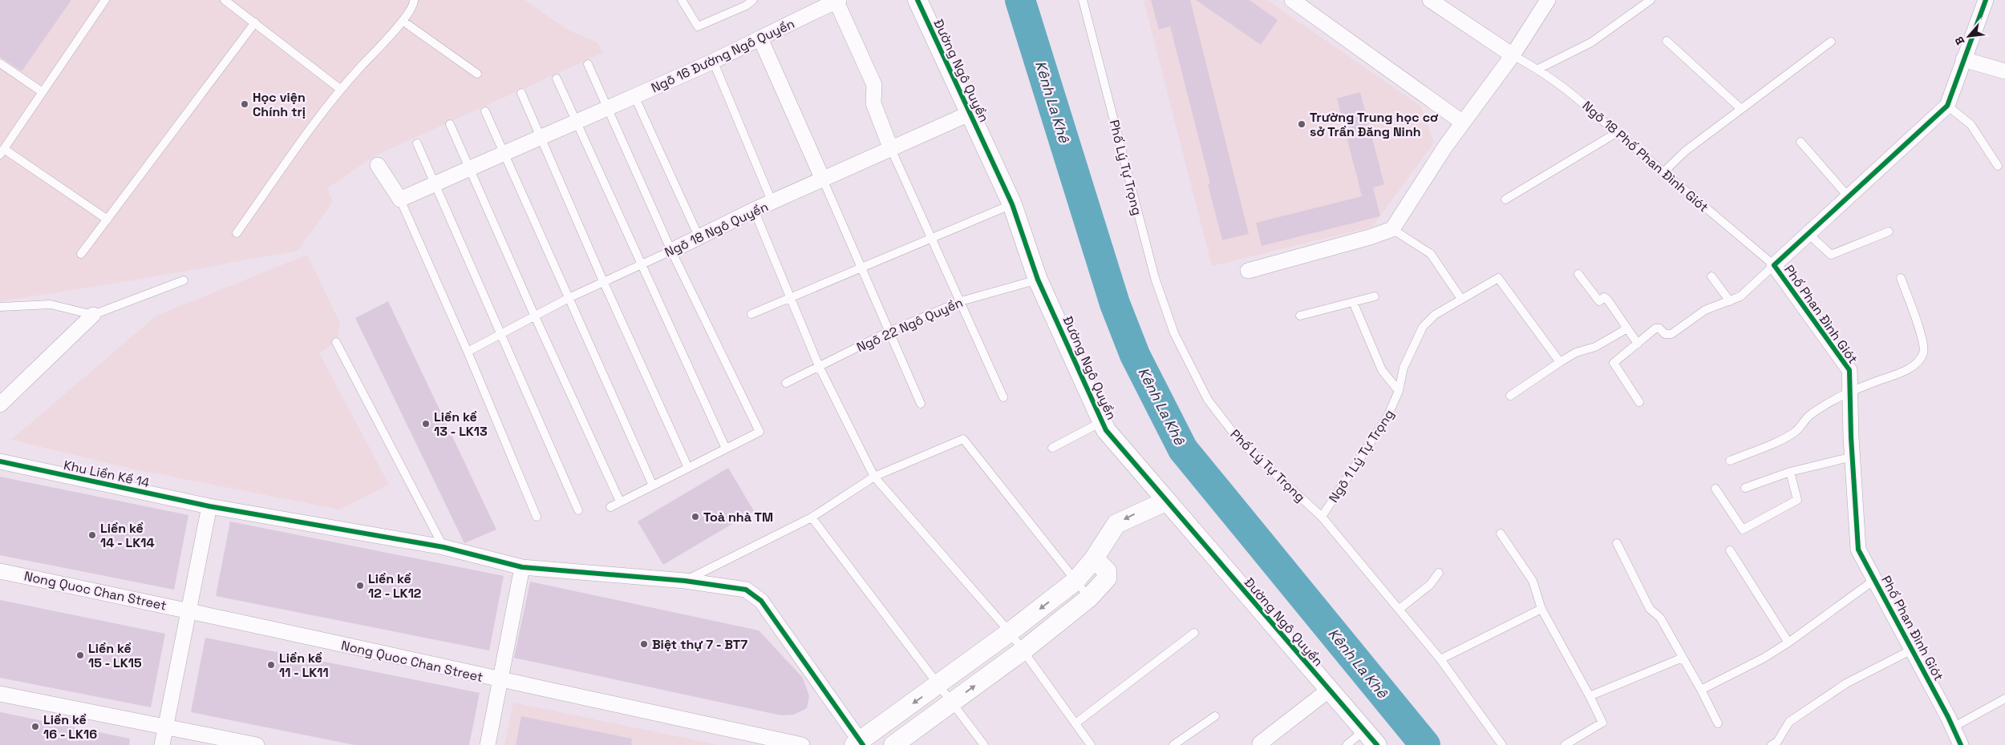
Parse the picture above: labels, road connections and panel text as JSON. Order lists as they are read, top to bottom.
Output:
{
  "streets": {
    "street": [
      "Ngõ 16 Đường Ngô Quyền",
      "Đường Ngô Quyền",
      "Ngõ 18 Ngô Quyền",
      "Phố Phan Đình Giót",
      "Khu Liền Kề 14",
      "Nong Quoc Chan Street"
    ],
    "lane": [
      "Ngõ 18 Phố Phan Đình Giót",
      "Phố Lý Tự Trọng",
      "Ngõ 22 Ngô Quyền",
      "Ngõ 1 Lý Tự Trọng"
    ]
  },
  "crossings": [
    ["Đường Ngô Quyền", "Ngõ 18 Ngô Quyền"],
    ["Đường Ngô Quyền", "Ngõ 22 Ngô Quyền"],
    ["Ngõ 18 Phố Phan Đình Giót", "Phố Phan Đình Giót"],
    ["Phố Lý Tự Trọng", "Ngõ 1 Lý Tự Trọng"]
  ],
  "water": ["Kênh La Khê"],
  "places": [
    "Học viện Chính trị",
    "Trường Trung học cơ sở Trần Đăng Ninh",
    "Liền kề 13 - LK13",
    "Toà nhà TM",
    "Liền kề 14 - LK14",
    "Liền kề 12 - LK12",
    "Biệt thự 7 - BT7",
    "Liền kề 15 - LK15",
    "Liền kề 11 - LK11",
    "Liền kề 16 - LK16"
  ],
  "north": "bottom left"
}
